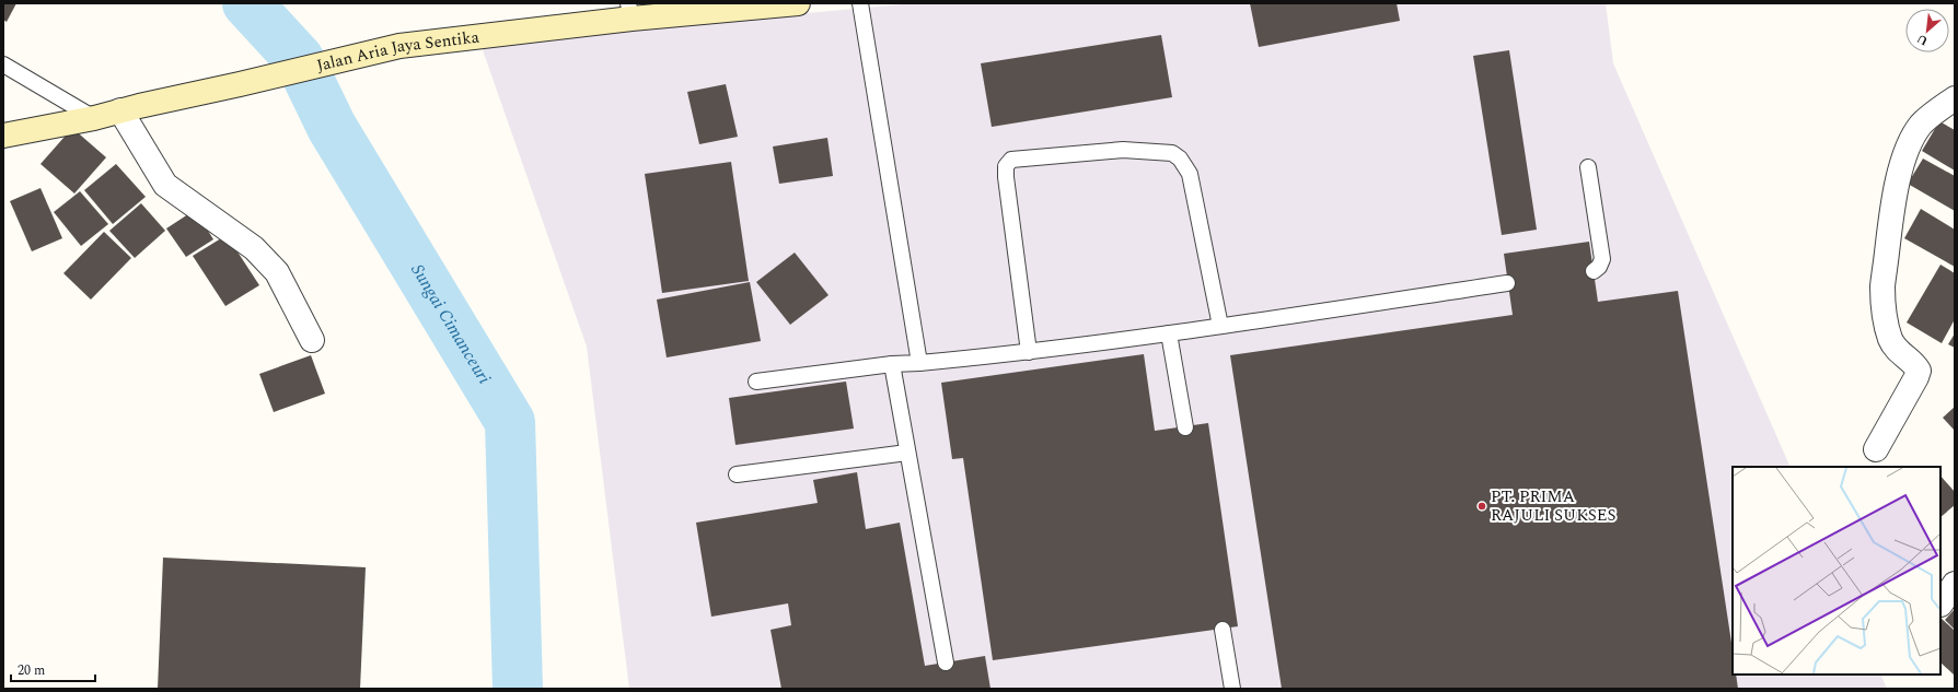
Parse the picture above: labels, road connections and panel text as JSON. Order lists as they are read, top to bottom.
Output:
{
  "streets": {
    "street": ["Jalan Aria Jaya Sentika"]
  },
  "water": ["Sungai Cimanceuri"],
  "places": ["PT. PRIMA RAJULI SUKSES"],
  "scale_bar": "20 m",
  "north": "bottom left"
}
